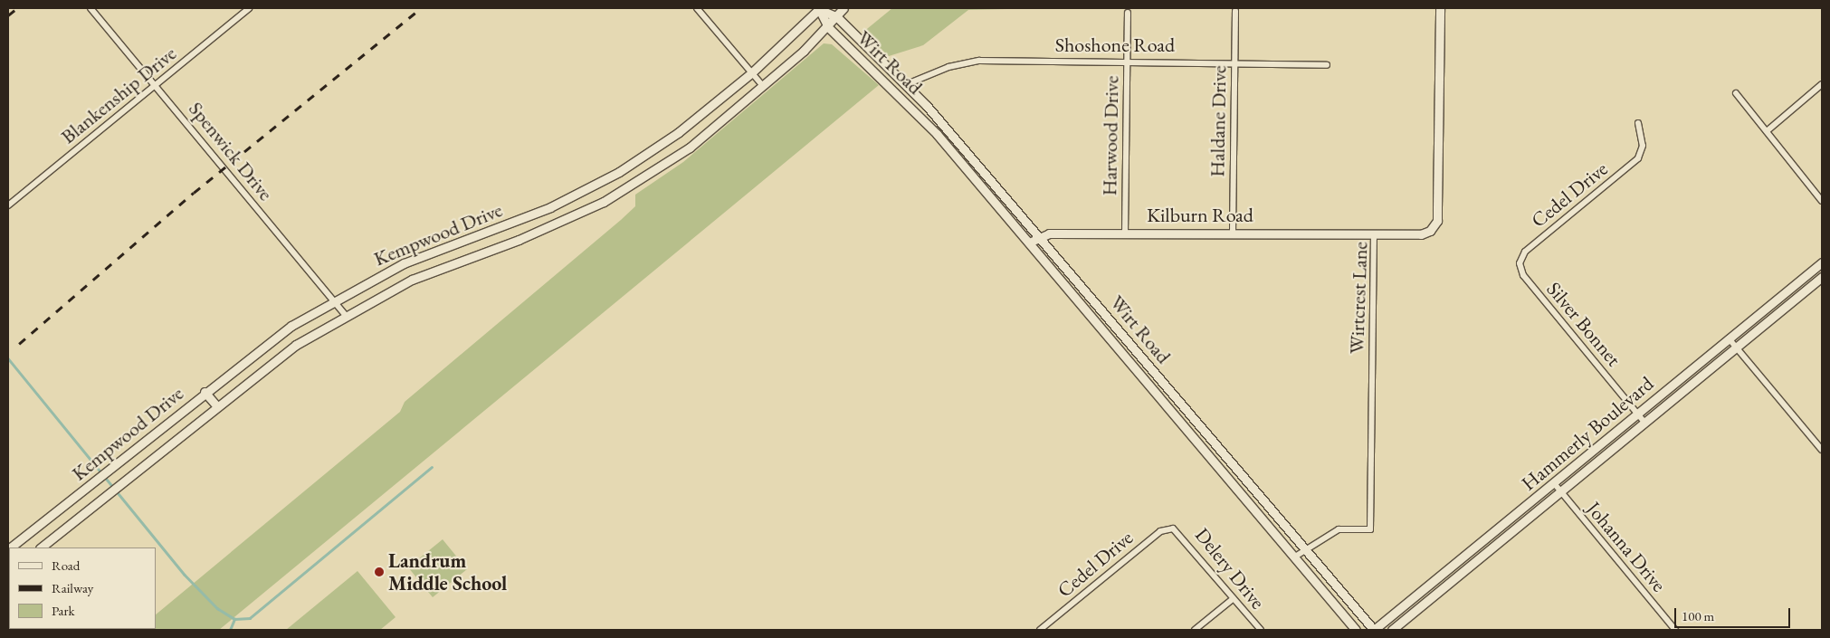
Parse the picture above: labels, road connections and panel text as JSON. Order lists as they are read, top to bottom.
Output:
{
  "streets": {
    "main road": [
      "Wirt Road",
      "Kilburn Road",
      "Kempwood Drive",
      "Wirtcrest Lane",
      "Hammerly Boulevard"
    ],
    "street": [
      "Shoshone Road",
      "Blankenship Drive",
      "Haldane Drive",
      "Harwood Drive",
      "Spenwick Drive",
      "Cedel Drive",
      "Silver Bonnet",
      "Johanna Drive",
      "Delery Drive"
    ]
  },
  "crossings": [
    ["Shoshone Road", "Wirt Road"],
    ["Shoshone Road", "Haldane Drive"],
    ["Shoshone Road", "Harwood Drive"],
    ["Wirt Road", "Kilburn Road"],
    ["Wirt Road", "Kempwood Drive"],
    ["Wirt Road", "Wirtcrest Lane"],
    ["Wirt Road", "Hammerly Boulevard"],
    ["Blankenship Drive", "Spenwick Drive"],
    ["Haldane Drive", "Kilburn Road"],
    ["Harwood Drive", "Kilburn Road"],
    ["Spenwick Drive", "Kempwood Drive"],
    ["Cedel Drive", "Silver Bonnet"],
    ["Cedel Drive", "Delery Drive"],
    ["Kilburn Road", "Wirtcrest Lane"],
    ["Silver Bonnet", "Hammerly Boulevard"],
    ["Hammerly Boulevard", "Johanna Drive"]
  ],
  "places": ["Landrum Middle School"],
  "legend": ["Road", "Railway", "Park"],
  "scale_bar": "100 m"
}
